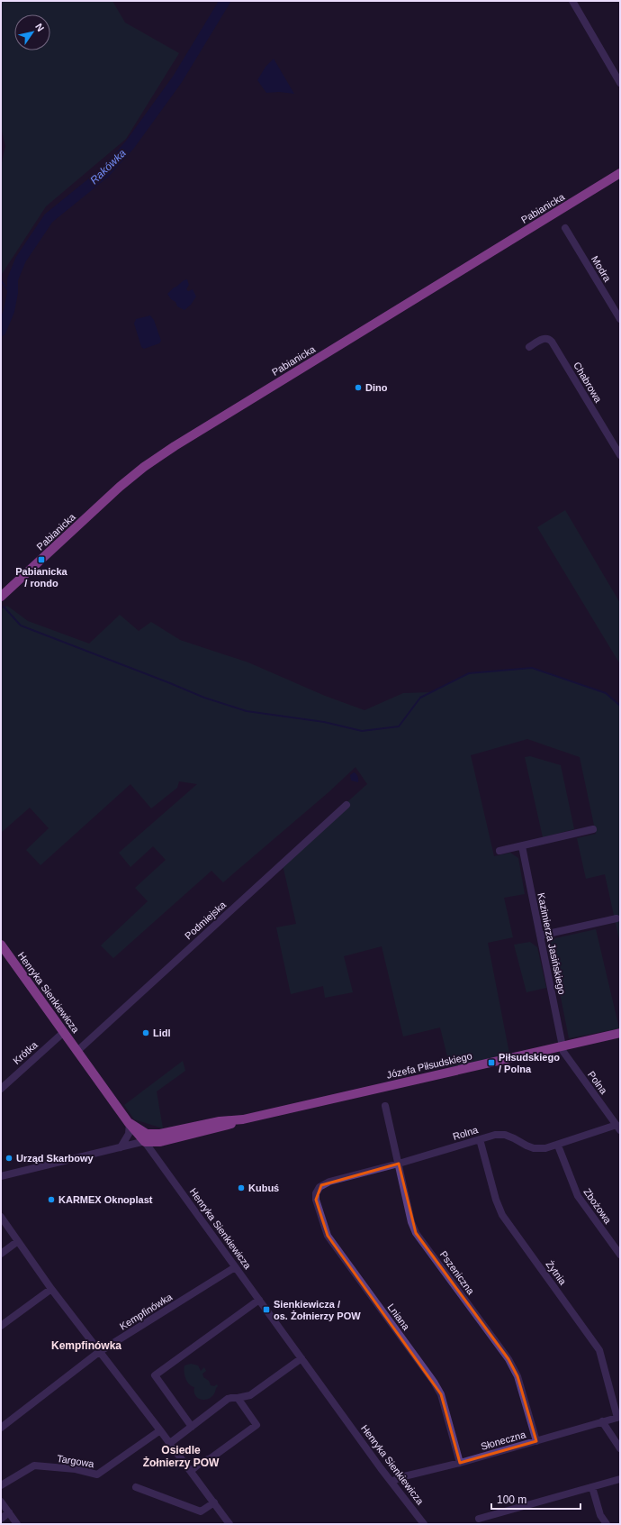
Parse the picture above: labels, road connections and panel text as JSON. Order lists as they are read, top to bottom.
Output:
{
  "streets": {
    "main road": ["Pabianicka", "Henryka Sienkiewicza", "Józefa Piłsudskiego"],
    "street": [
      "Modra",
      "Chabrowa",
      "Podmiejska",
      "Kazimierza Jasińskiego",
      "Krótka",
      "Polna",
      "Rolna",
      "Zbożowa",
      "Pszeniczna",
      "Żytnia",
      "Kempfinówka",
      "Lniana",
      "Słoneczna",
      "Targowa"
    ]
  },
  "crossings": [
    ["Podmiejska", "Henryka Sienkiewicza"],
    ["Kazimierza Jasińskiego", "Józefa Piłsudskiego"],
    ["Kazimierza Jasińskiego", "Polna"],
    ["Henryka Sienkiewicza", "Krótka"],
    ["Henryka Sienkiewicza", "Józefa Piłsudskiego"],
    ["Henryka Sienkiewicza", "Kempfinówka"],
    ["Henryka Sienkiewicza", "Słoneczna"],
    ["Józefa Piłsudskiego", "Polna"],
    ["Polna", "Rolna"],
    ["Rolna", "Zbożowa"],
    ["Rolna", "Pszeniczna"],
    ["Rolna", "Żytnia"],
    ["Rolna", "Lniana"],
    ["Pszeniczna", "Słoneczna"],
    ["Żytnia", "Słoneczna"],
    ["Lniana", "Słoneczna"]
  ],
  "districts": ["Kempfinówka", "Osiedle Żołnierzy POW"],
  "water": ["Rakówka"],
  "places": {
    "other": [
      "Dino",
      "Lidl",
      "Urząd Skarbowy",
      "Kubuś",
      "KARMEX Oknoplast"
    ],
    "transit": ["Pabianicka / rondo", "Piłsudskiego / Polna", "Sienkiewicza / os. Żołnierzy POW"]
  },
  "scale_bar": "100 m",
  "north": "top right"
}
